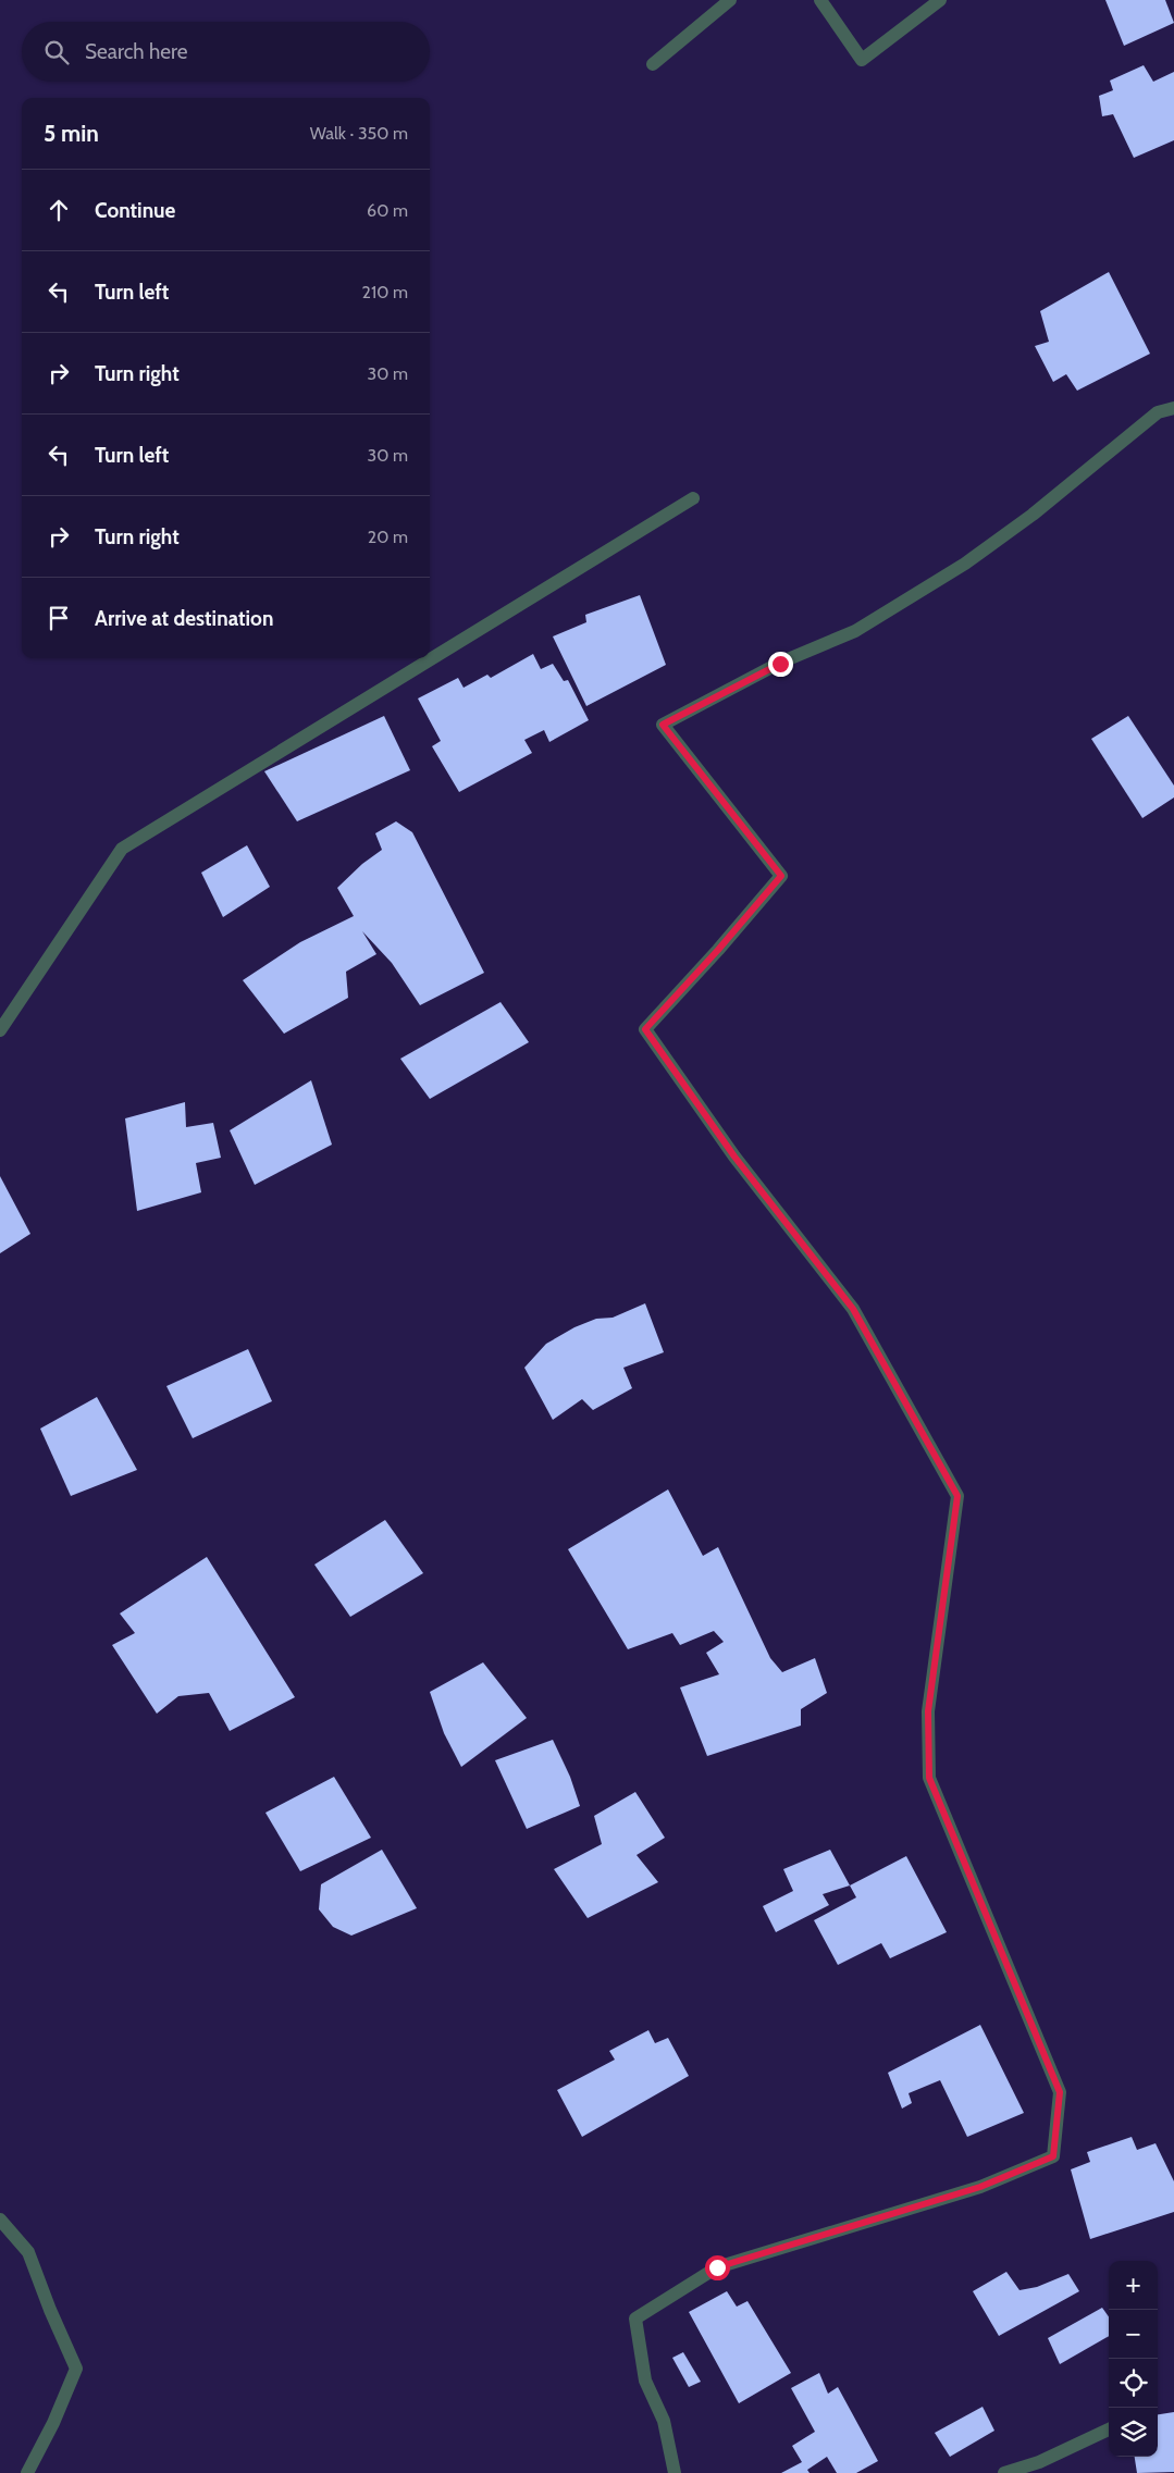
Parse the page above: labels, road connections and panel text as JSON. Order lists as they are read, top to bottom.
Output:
{
  "page": {
    "search": "Search here",
    "heading": ["5 min", "Walk · 350 m"],
    "list": [
      ["Continue", "60 m"],
      ["Turn left", "210 m"],
      ["Turn right", "30 m"],
      ["Turn left", "30 m"],
      ["Turn right", "20 m"],
      "Arrive at destination"
    ],
    "map_buttons": ["+", "−"]
  }
}
